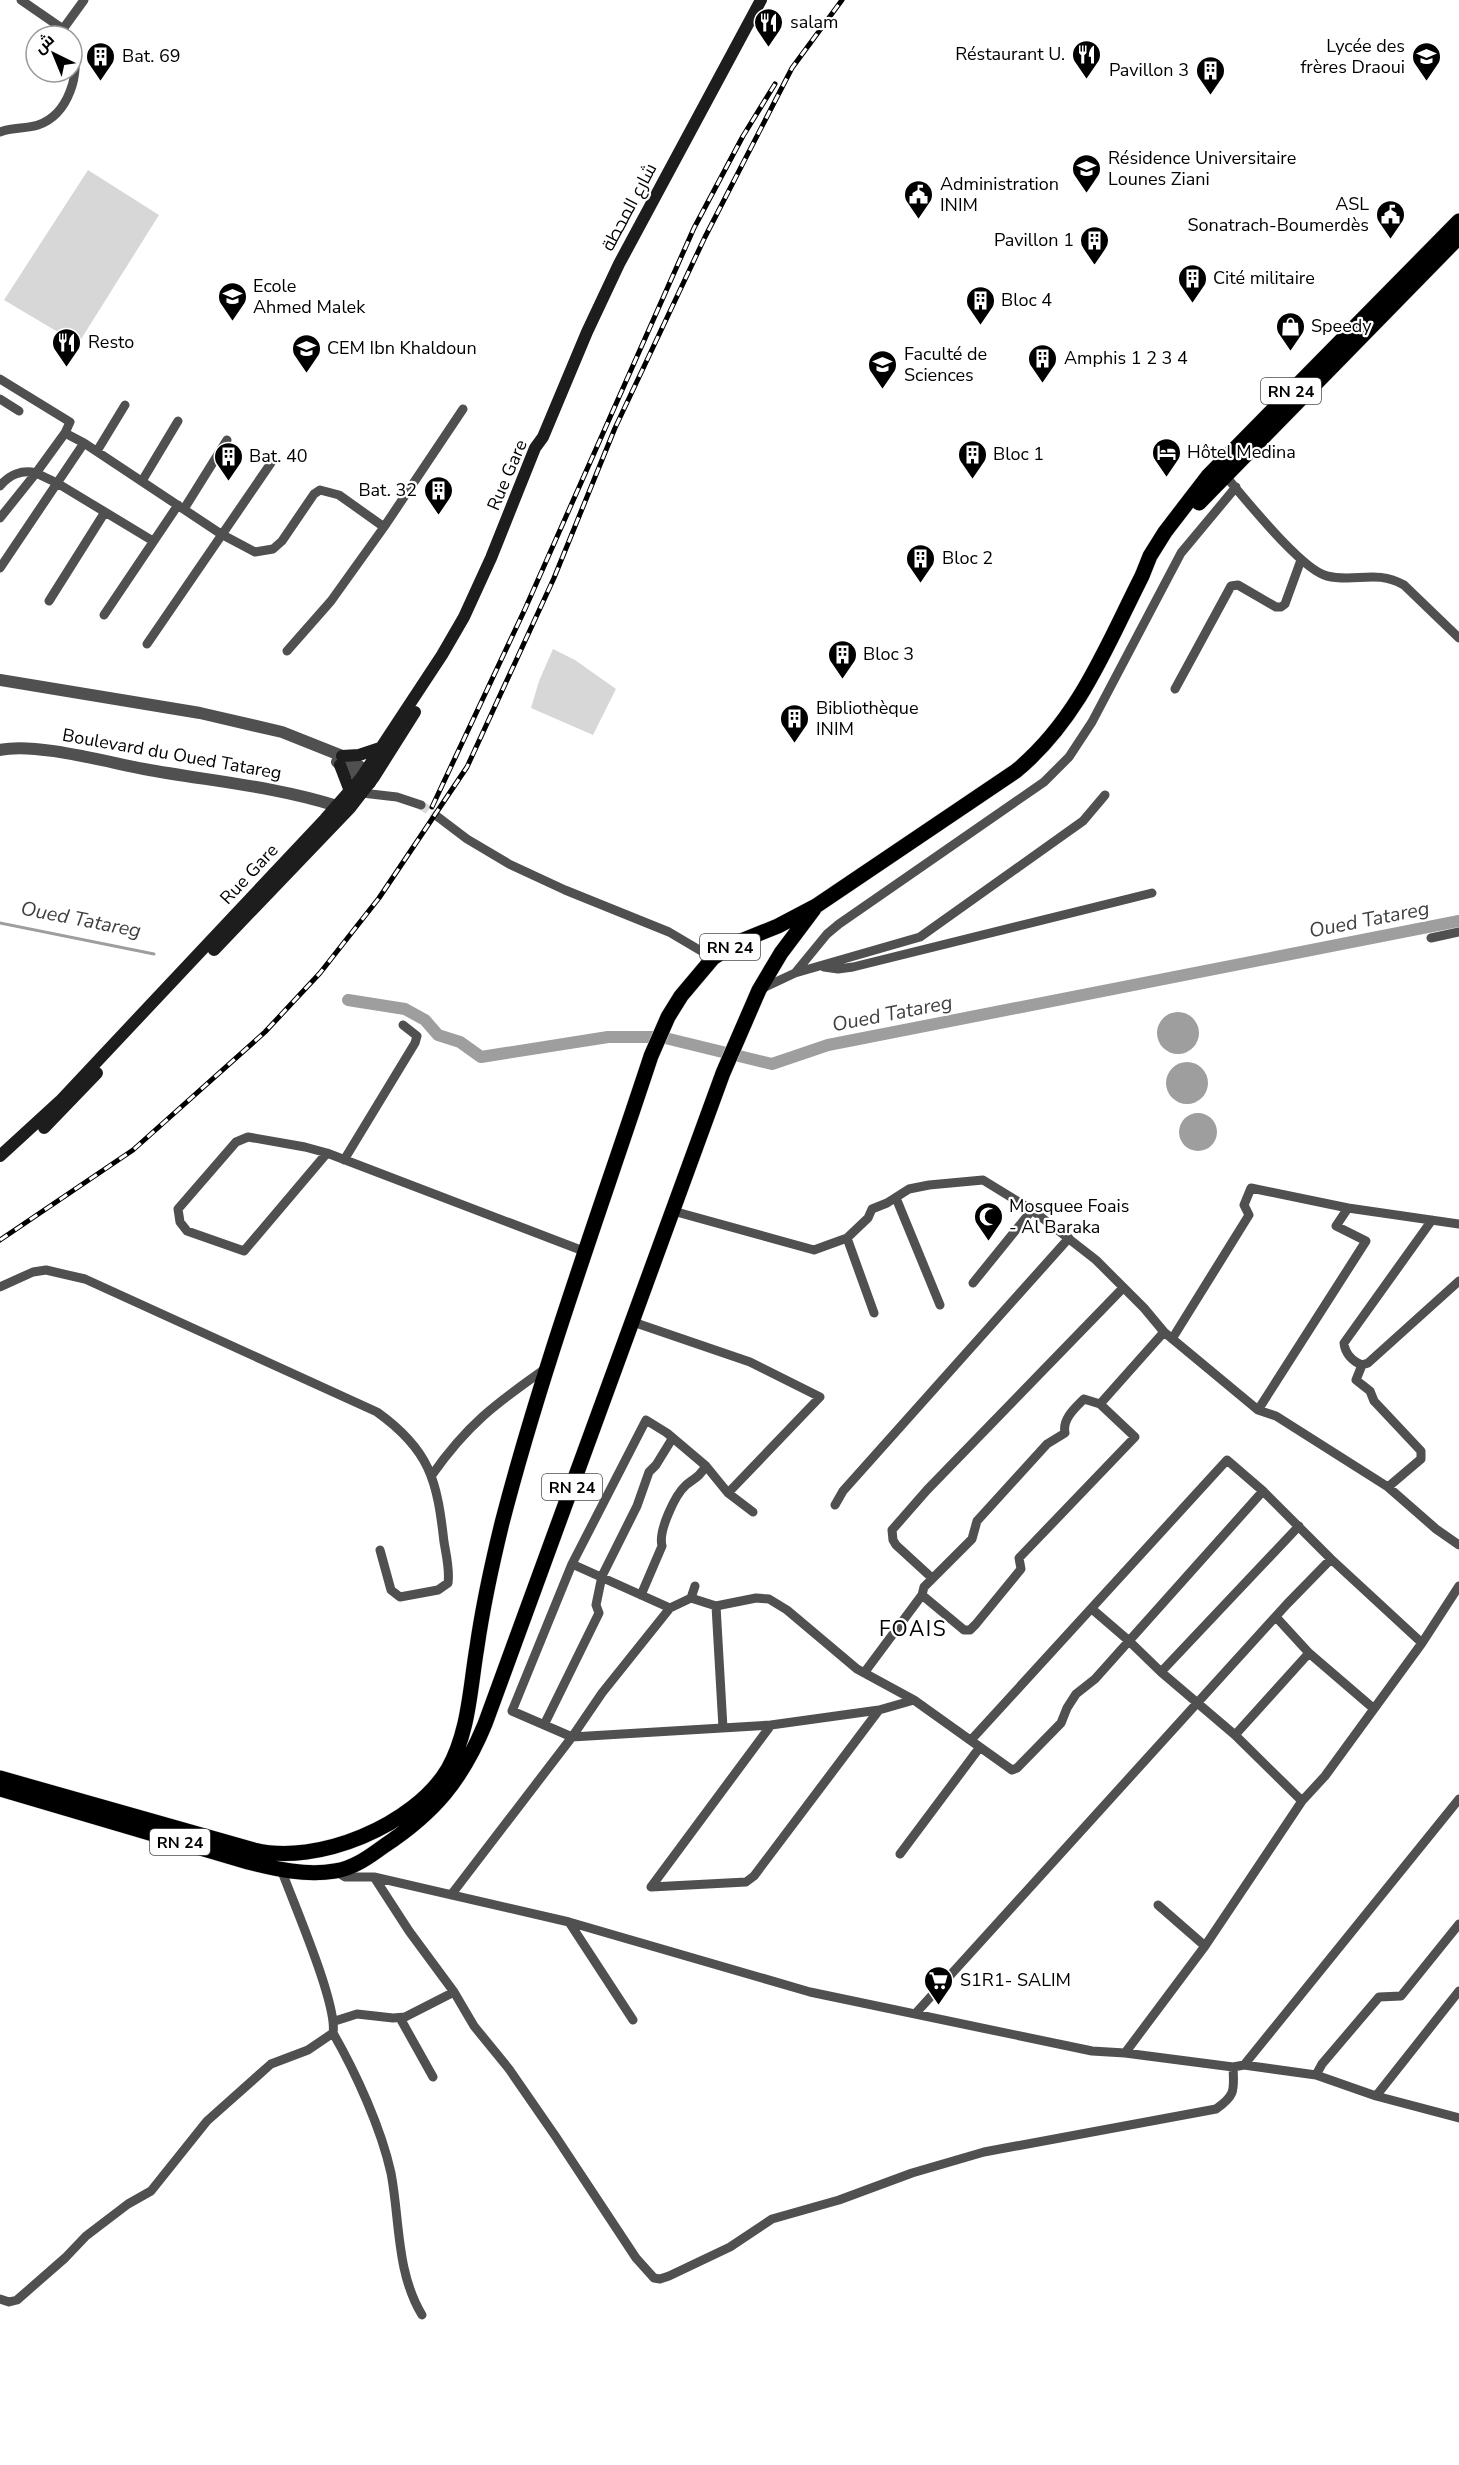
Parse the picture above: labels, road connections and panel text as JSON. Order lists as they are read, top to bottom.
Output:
{
  "streets": {
    "main road": ["شارع المحطة", "RN 24", "Rue Gare"],
    "street": ["Boulevard du Oued Tatareg"]
  },
  "crossings": [
    ["شارع المحطة", "Rue Gare"],
    ["Rue Gare", "Boulevard du Oued Tatareg"]
  ],
  "districts": ["FOAIS"],
  "water": ["Oued Tatareg"],
  "places": {
    "restaurant": ["salam", "Réstaurant U.", "Resto"],
    "building": [
      "Bat. 69",
      "Pavillon 3",
      "Pavillon 1",
      "Cité militaire",
      "Bloc 4",
      "Amphis 1 2 3 4",
      "Bloc 1",
      "Bat. 40",
      "Bat. 32",
      "Bloc 2",
      "Bloc 3",
      "Bibliothèque INIM"
    ],
    "school or university": [
      "Lycée des frères Draoui",
      "Résidence Universitaire Lounes Ziani",
      "Ecole Ahmed Malek",
      "CEM Ibn Khaldoun",
      "Faculté de Sciences"
    ],
    "public building": ["Administration INIM", "ASL Sonatrach-Boumerdès"],
    "shop": ["Speedy"],
    "hotel": ["Hôtel Medina"],
    "mosque": ["Mosquee Foais - Al Baraka"],
    "supermarket": ["S1R1- SALIM"]
  },
  "north": "top left"
}
